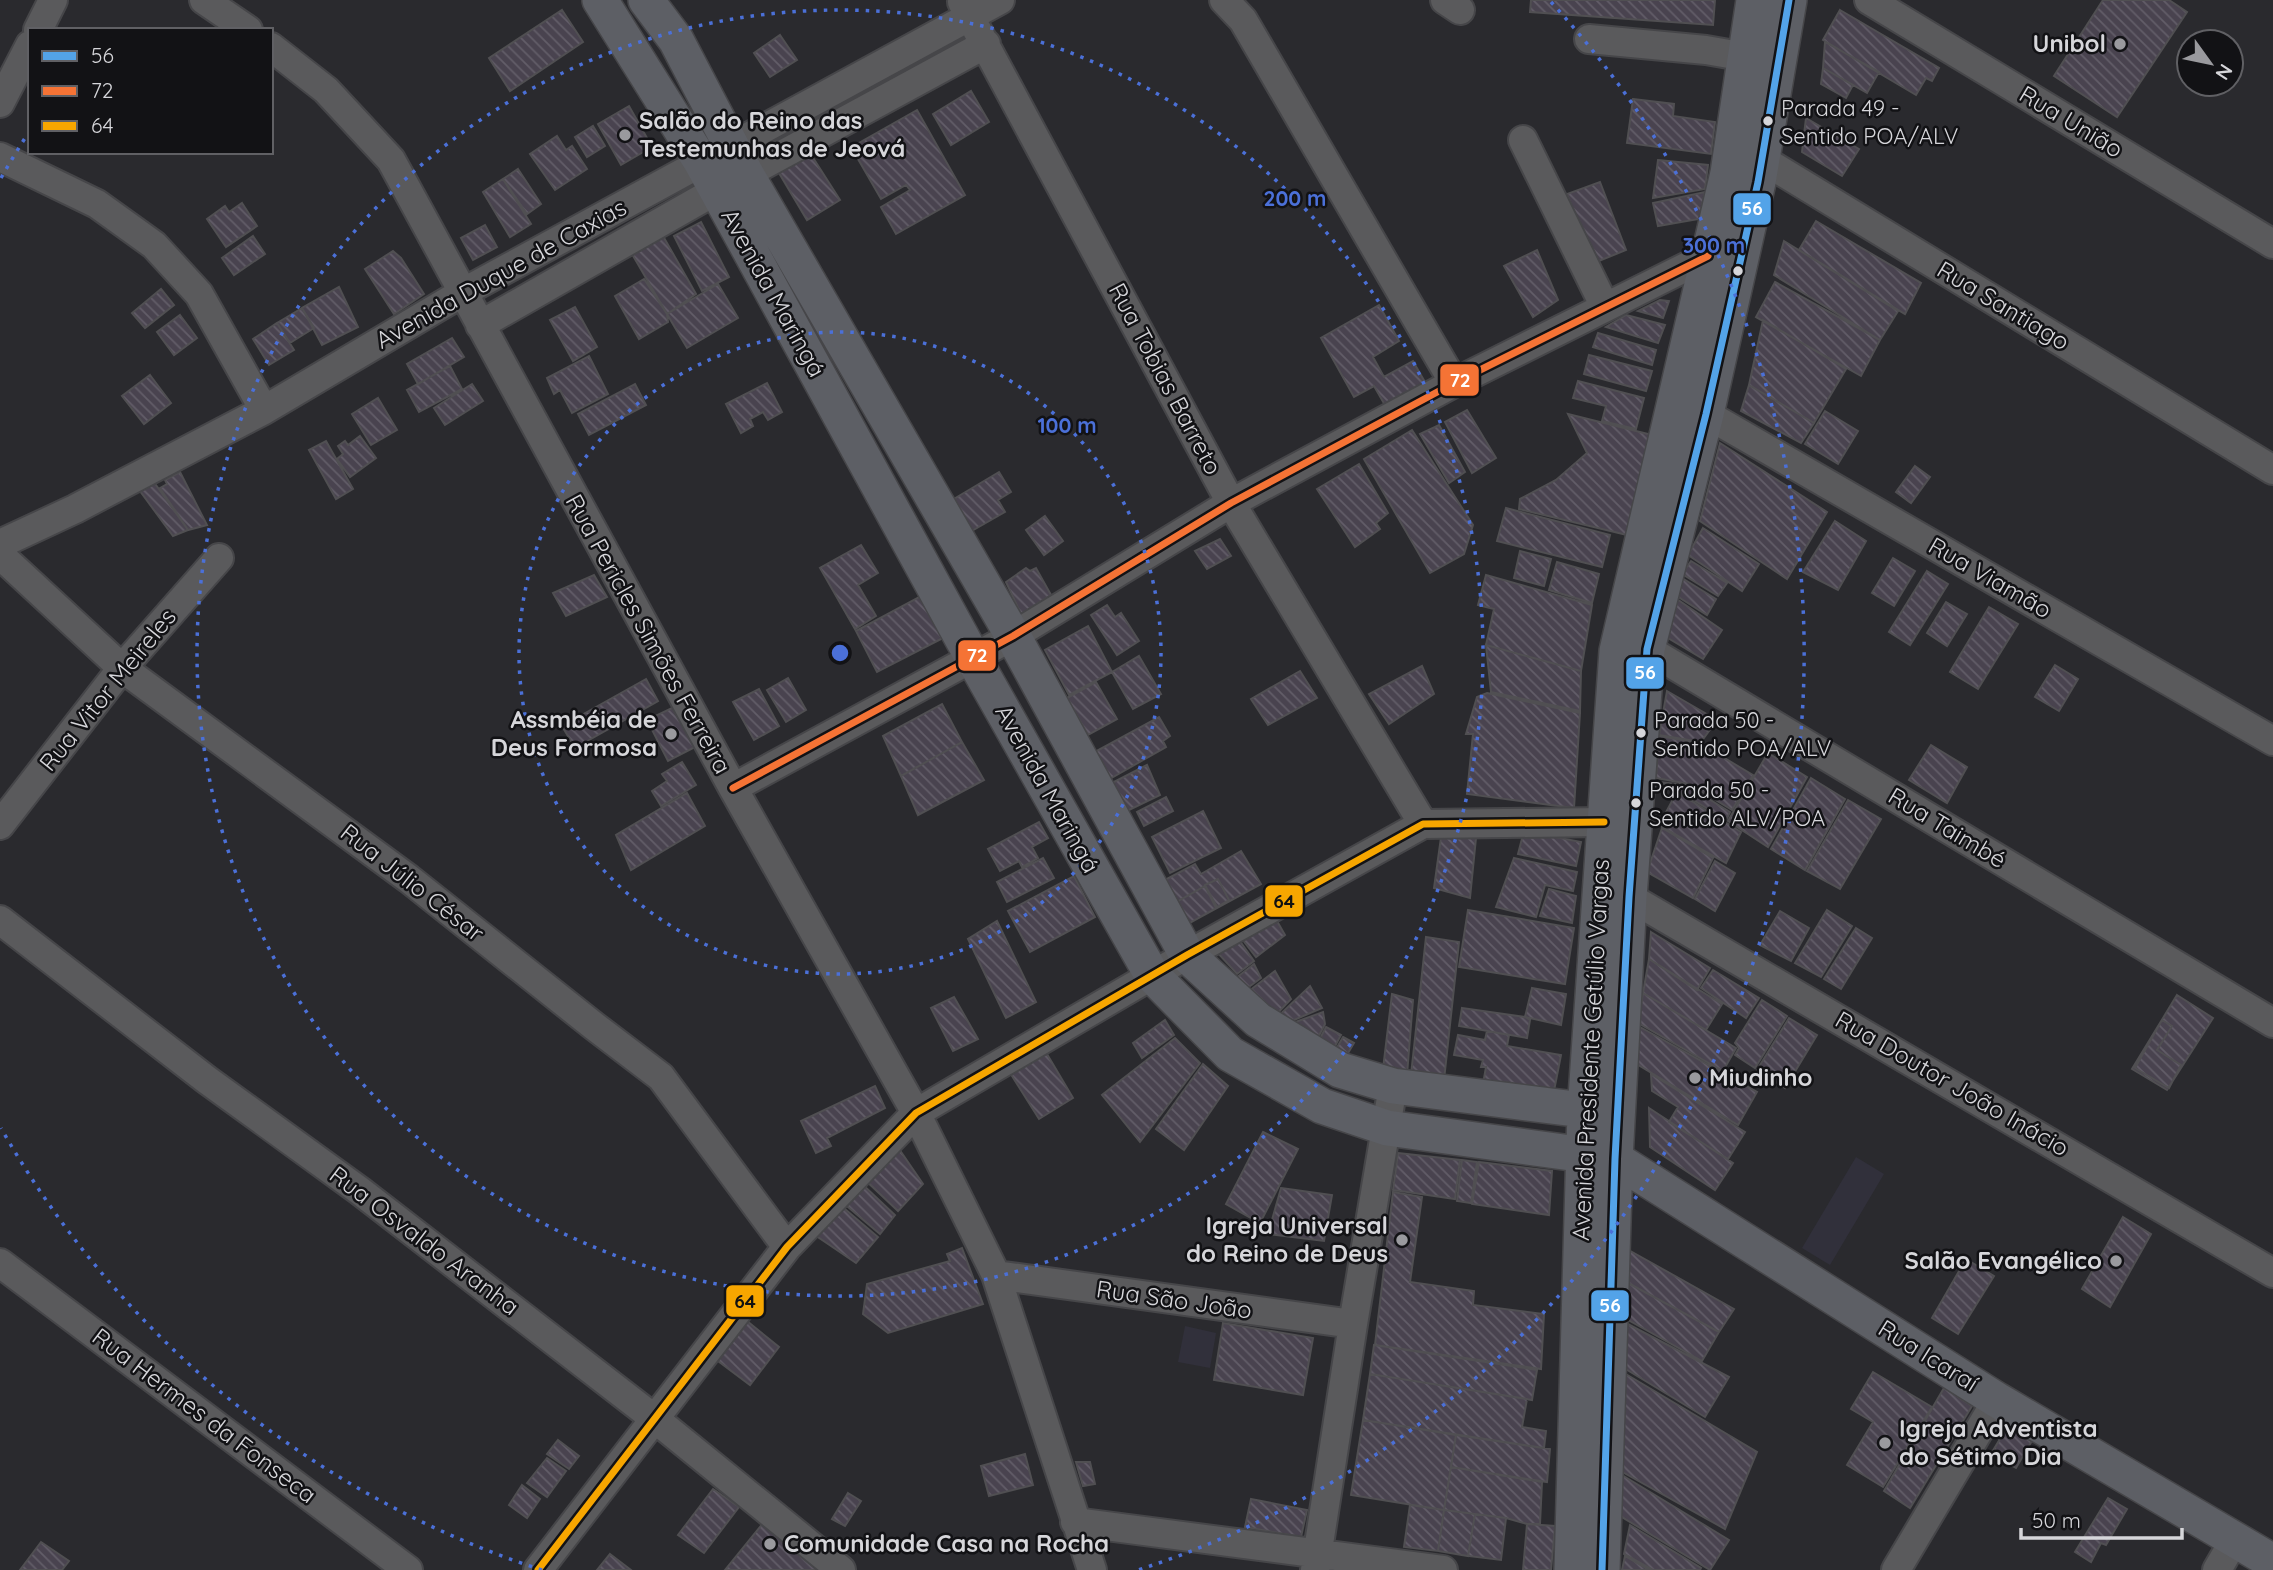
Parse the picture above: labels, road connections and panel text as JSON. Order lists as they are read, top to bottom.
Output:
{
  "streets": {
    "main road": ["Avenida Maringá", "Avenida Presidente Getúlio Vargas", "Rua Icaraí"],
    "street": [
      "Rua União",
      "Avenida Duque de Caxias",
      "Rua Santiago",
      "Rua Tobias Barreto",
      "Rua Viamão",
      "Rua Pericles Simões Ferreira",
      "Rua Vitor Meireles",
      "Rua Taimbé",
      "Rua Júlio César",
      "Rua Doutor João Inácio",
      "Rua Osvaldo Aranha",
      "Rua São João",
      "Rua Hermes da Fonseca"
    ]
  },
  "crossings": [
    ["Avenida Duque de Caxias", "Avenida Maringá"],
    ["Avenida Duque de Caxias", "Rua Tobias Barreto"],
    ["Avenida Duque de Caxias", "Rua Pericles Simões Ferreira"],
    ["Avenida Maringá", "Avenida Presidente Getúlio Vargas"],
    ["Avenida Maringá", "Rua Icaraí"],
    ["Rua Santiago", "Avenida Presidente Getúlio Vargas"],
    ["Rua Viamão", "Avenida Presidente Getúlio Vargas"],
    ["Rua Pericles Simões Ferreira", "Rua São João"],
    ["Rua Vitor Meireles", "Rua Júlio César"],
    ["Rua Taimbé", "Avenida Presidente Getúlio Vargas"],
    ["Avenida Presidente Getúlio Vargas", "Rua Doutor João Inácio"],
    ["Avenida Presidente Getúlio Vargas", "Rua Icaraí"]
  ],
  "places": [
    "Unibol",
    "Parada 49 - Sentido POA/ALV",
    "Salão do Reino das Testemunhas de Jeová",
    "Parada 50 - Sentido POA/ALV",
    "Assmbéia de Deus Formosa",
    "Parada 50 - Sentido ALV/POA",
    "Miudinho",
    "Igreja Universal do Reino de Deus",
    "Salão Evangélico",
    "Igreja Adventista do Sétimo Dia",
    "Comunidade Casa na Rocha"
  ],
  "lines": ["transit line 56", "transit line 72", "transit line 64"],
  "legend": ["56", "72", "64"],
  "scale_bar": "50 m",
  "north": "bottom right",
  "rings": ["200 m", "300 m", "100 m"]
}
